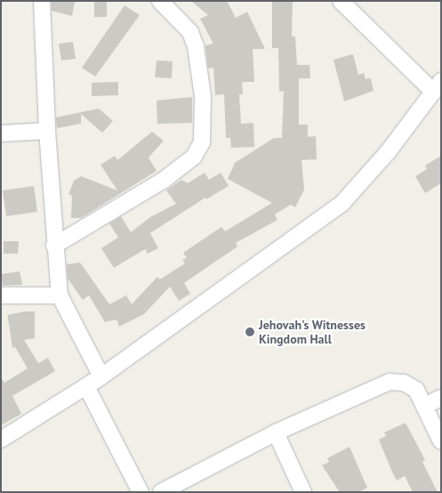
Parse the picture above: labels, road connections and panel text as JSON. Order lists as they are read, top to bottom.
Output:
{
  "places": ["Jehovah's Witnesses Kingdom Hall"]
}
